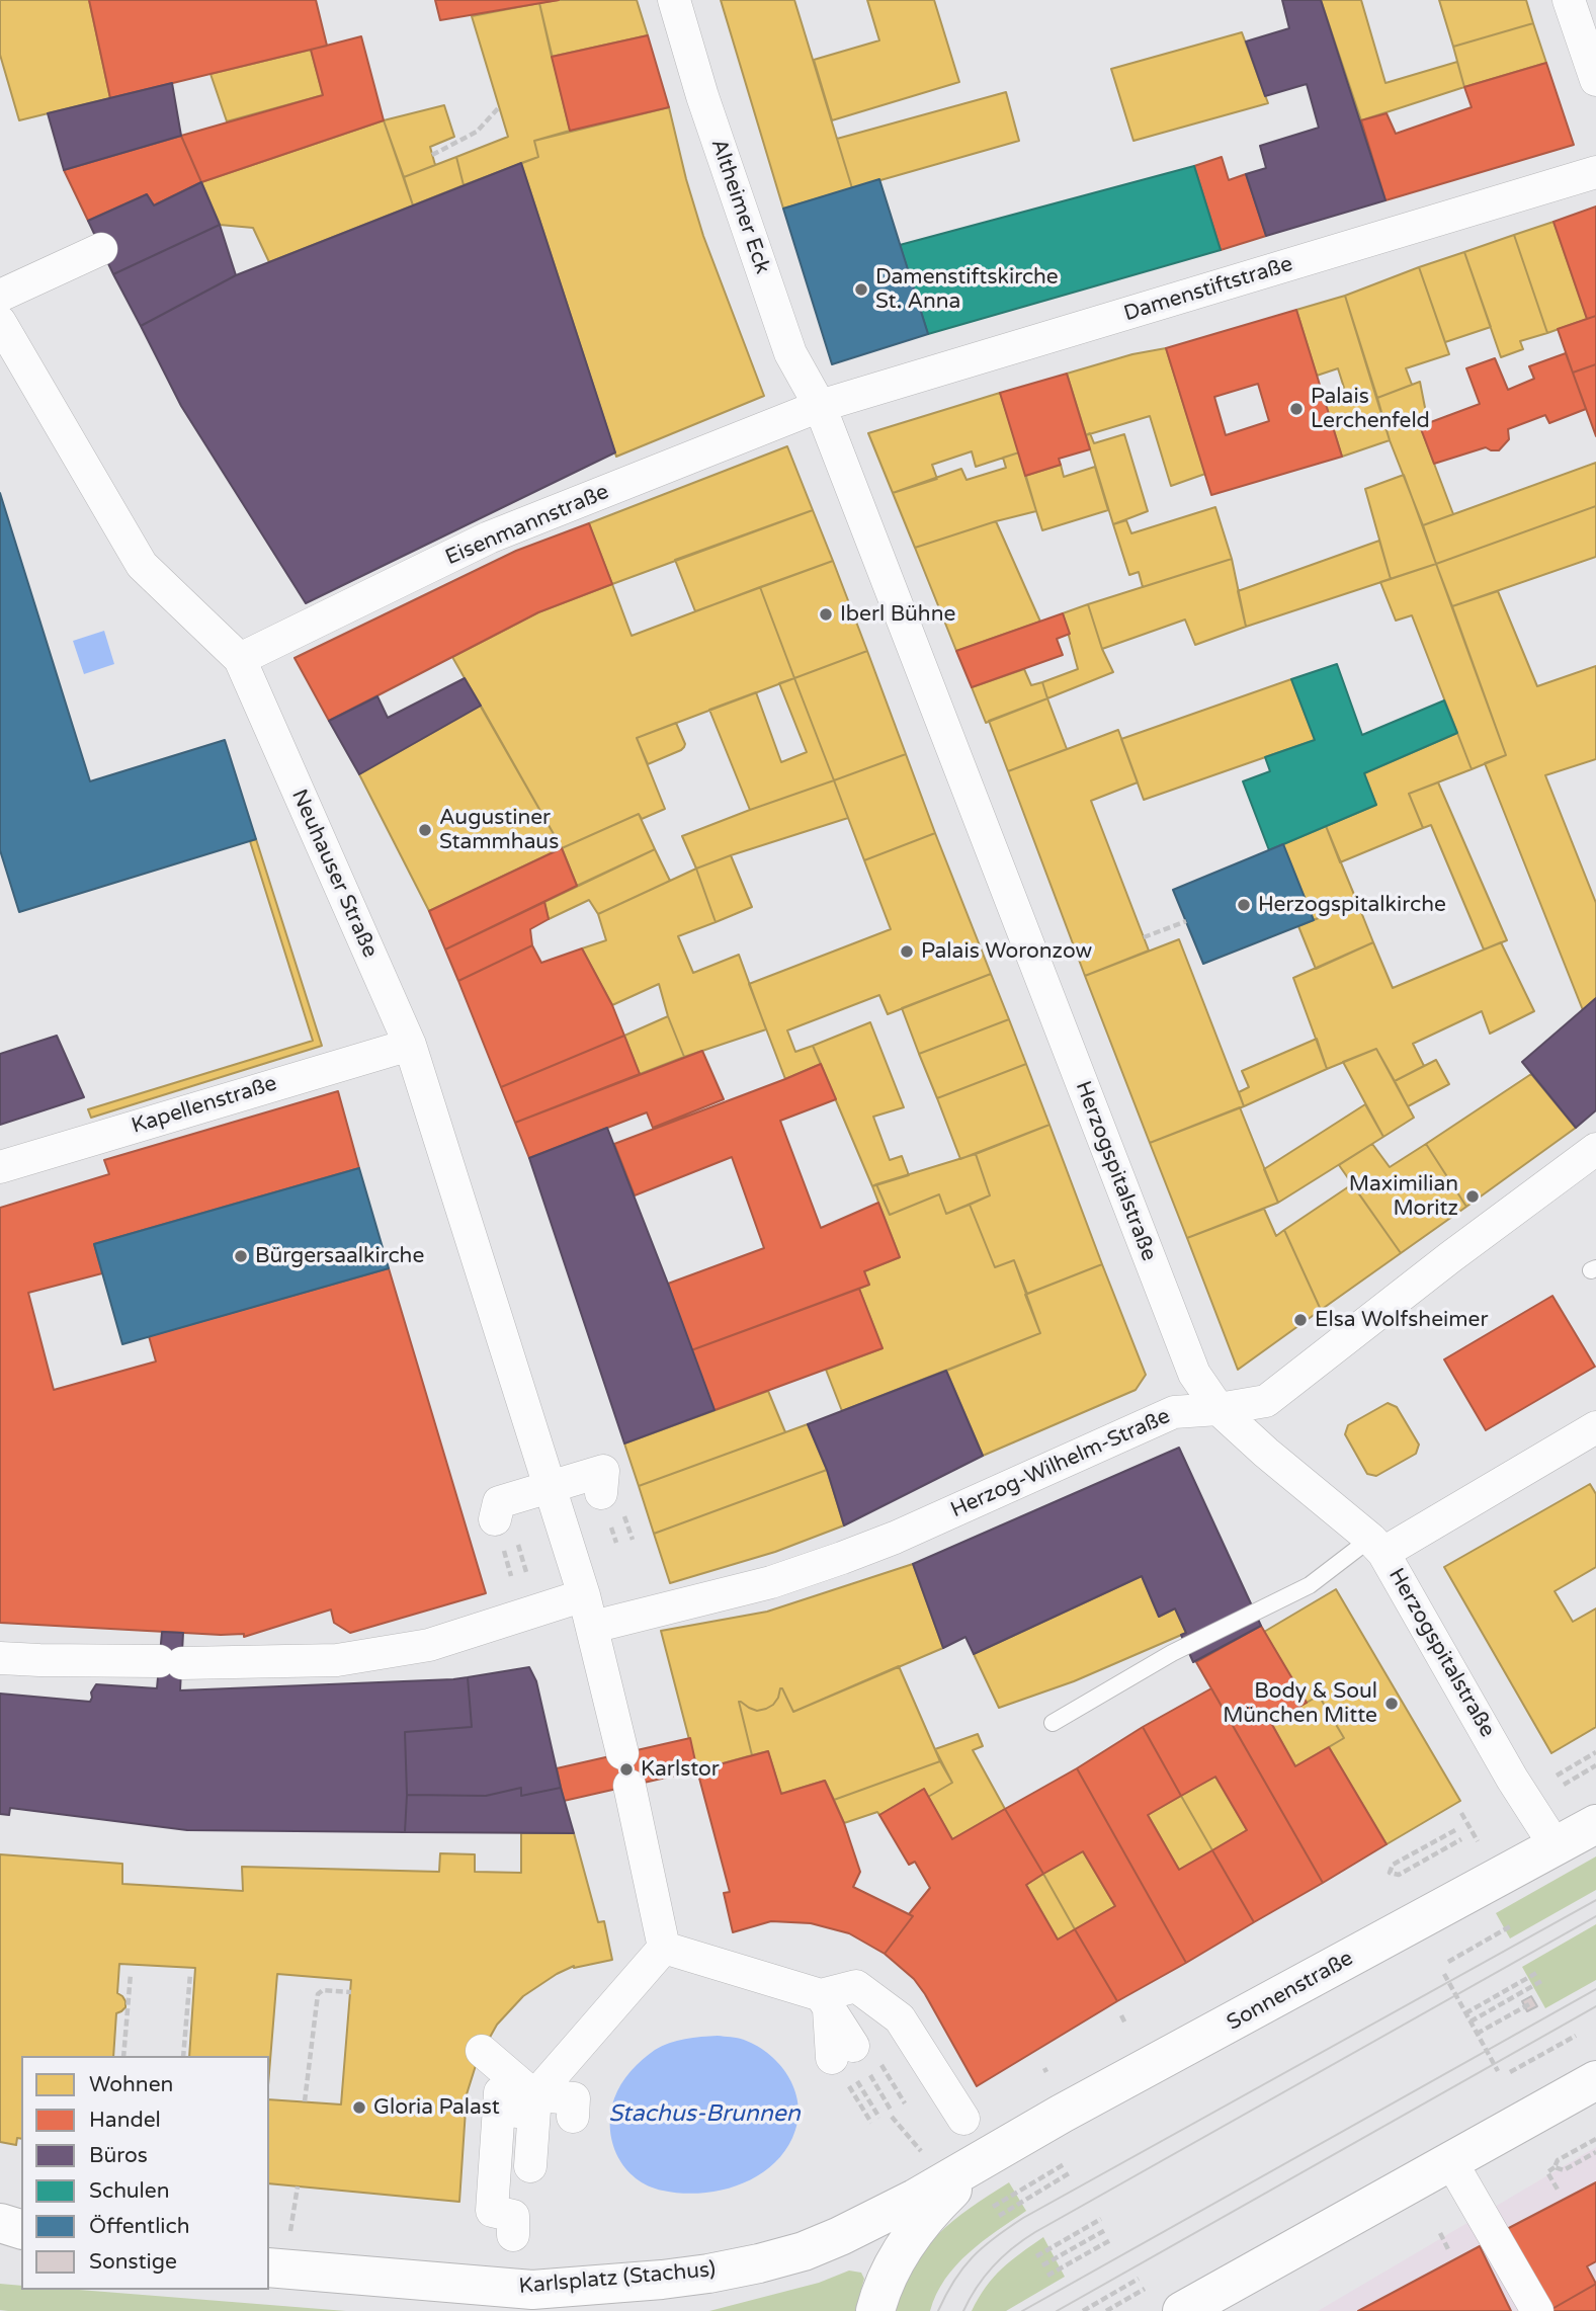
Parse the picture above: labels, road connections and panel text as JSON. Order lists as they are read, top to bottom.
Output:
{
  "streets": {
    "main road": ["Sonnenstraße", "Karlsplatz (Stachus)"],
    "street": [
      "Altheimer Eck",
      "Damenstiftstraße",
      "Eisenmannstraße",
      "Neuhauser Straße",
      "Kapellenstraße",
      "Herzogspitalstraße",
      "Herzog-Wilhelm-Straße"
    ]
  },
  "crossings": [
    ["Altheimer Eck", "Damenstiftstraße"],
    ["Altheimer Eck", "Eisenmannstraße"],
    ["Altheimer Eck", "Herzogspitalstraße"],
    ["Damenstiftstraße", "Eisenmannstraße"],
    ["Damenstiftstraße", "Herzogspitalstraße"],
    ["Eisenmannstraße", "Neuhauser Straße"],
    ["Eisenmannstraße", "Herzogspitalstraße"],
    ["Neuhauser Straße", "Kapellenstraße"],
    ["Neuhauser Straße", "Herzog-Wilhelm-Straße"],
    ["Herzogspitalstraße", "Herzog-Wilhelm-Straße"],
    ["Herzogspitalstraße", "Sonnenstraße"],
    ["Sonnenstraße", "Karlsplatz (Stachus)"]
  ],
  "water": ["Stachus-Brunnen"],
  "places": [
    "Damenstiftskirche St. Anna",
    "Palais Lerchenfeld",
    "Iberl Bühne",
    "Augustiner Stammhaus",
    "Herzogspitalkirche",
    "Palais Woronzow",
    "Maximilian Moritz",
    "Bürgersaalkirche",
    "Elsa Wolfsheimer",
    "Body & Soul München Mitte",
    "Karlstor",
    "Gloria Palast"
  ],
  "legend": [
    "Wohnen",
    "Handel",
    "Büros",
    "Schulen",
    "Öffentlich",
    "Sonstige"
  ]
}
